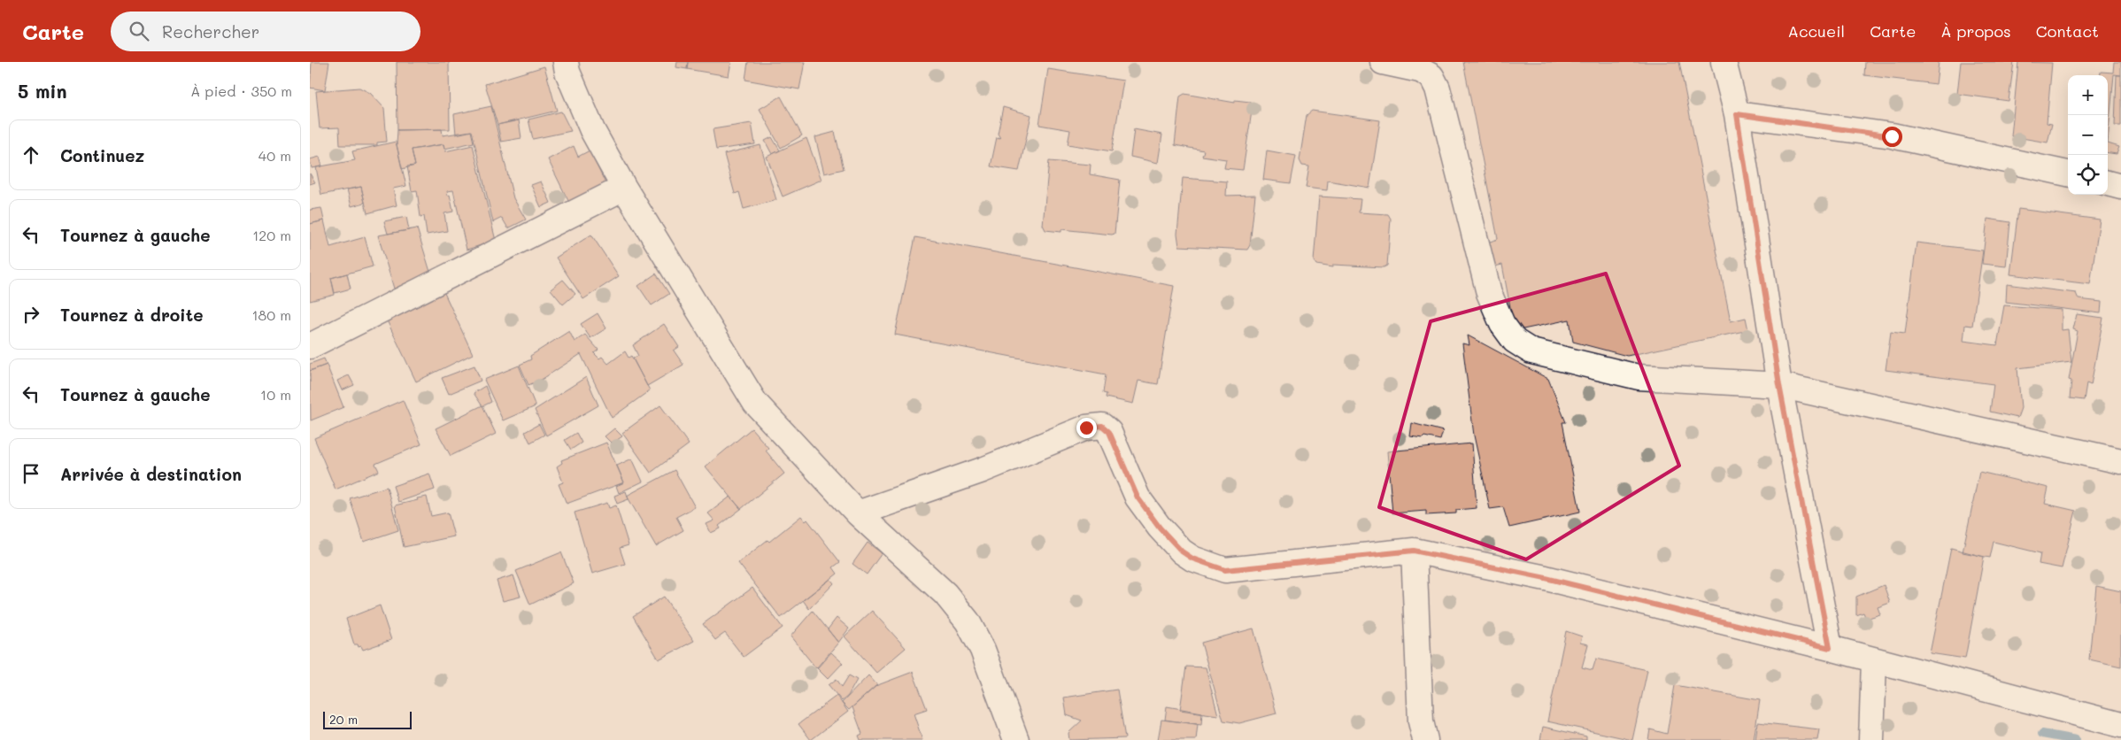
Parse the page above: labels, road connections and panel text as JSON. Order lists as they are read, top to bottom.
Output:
{
  "scale_bar": "20 m",
  "page": {
    "header": "Carte",
    "search": "Rechercher",
    "nav": [
      "Accueil",
      "Carte",
      "À propos",
      "Contact"
    ],
    "heading": ["5 min", "À pied · 350 m"],
    "map_buttons": ["+", "−"],
    "list": [
      ["Continuez", "40 m"],
      ["Tournez à gauche", "120 m"],
      ["Tournez à droite", "180 m"],
      ["Tournez à gauche", "10 m"],
      "Arrivée à destination"
    ],
    "scale": "20 m"
  }
}
